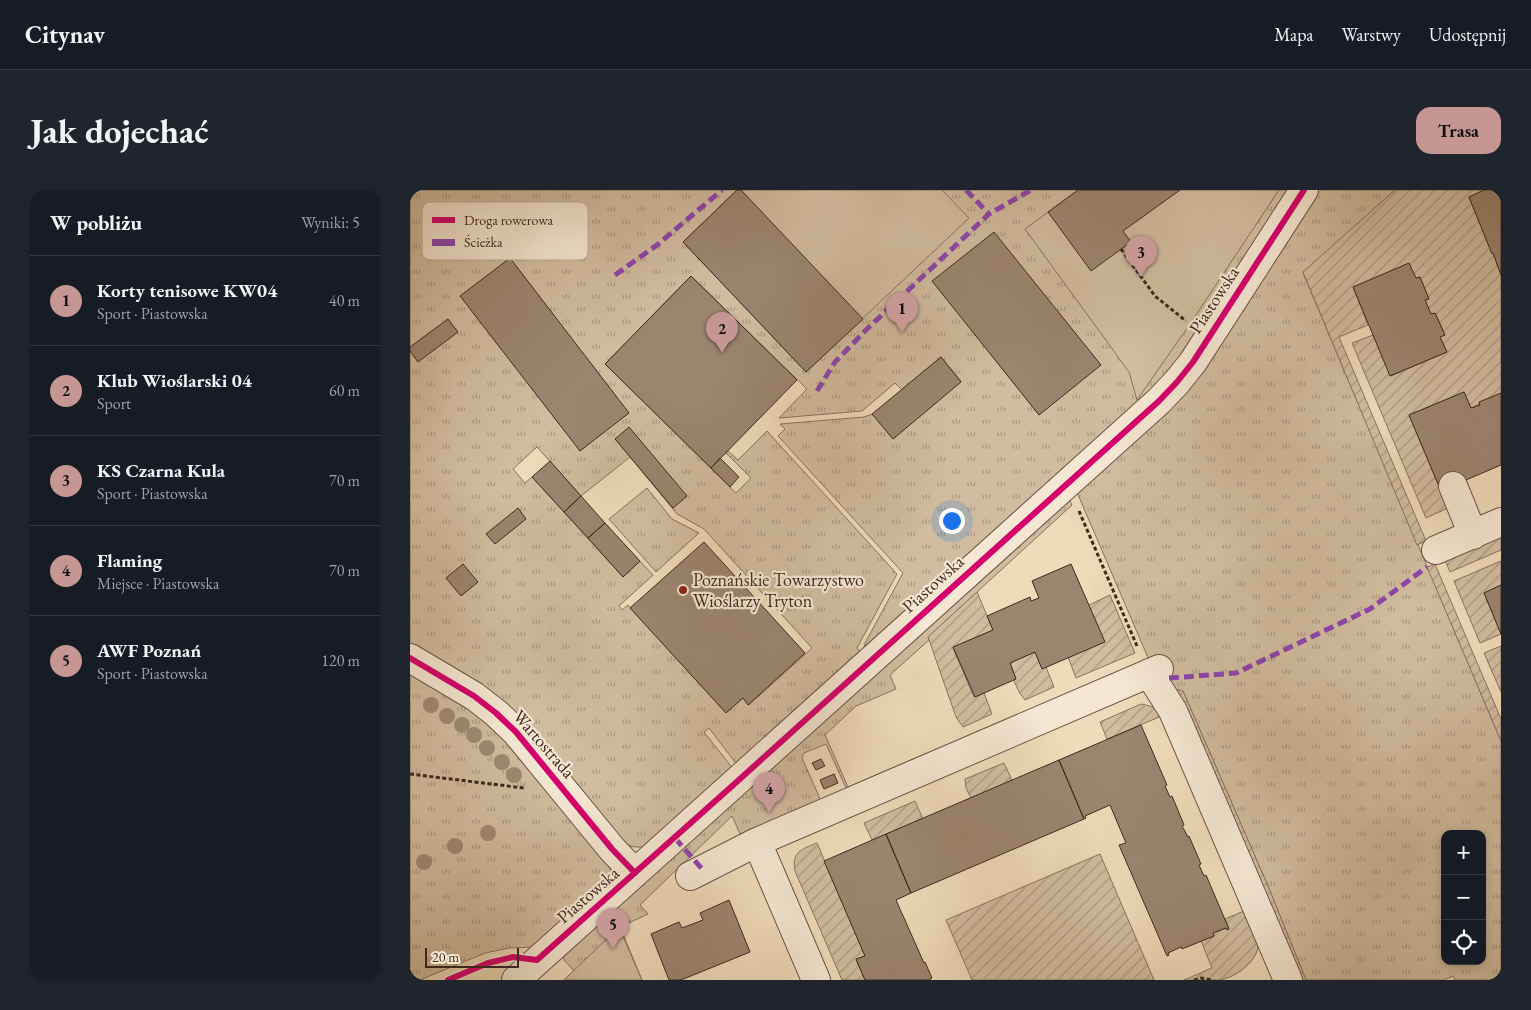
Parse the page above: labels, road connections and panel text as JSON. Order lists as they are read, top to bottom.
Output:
{
  "streets": {
    "street": ["Piastowska", "Wartostrada"]
  },
  "crossings": [
    ["Piastowska", "Wartostrada"]
  ],
  "places": ["Poznańskie Towarzystwo Wioślarzy Tryton"],
  "legend": ["Droga rowerowa", "Ścieżka"],
  "scale_bar": "20 m",
  "page": {
    "header": "Citynav",
    "nav": ["Mapa", "Warstwy", "Udostępnij"],
    "buttons": "Trasa",
    "title": "Jak dojechać",
    "heading": ["W pobliżu", "Wyniki: 5"],
    "pins": [
      "3",
      "1",
      "2",
      "4",
      "5"
    ],
    "list": [
      {
        "mark": "1",
        "name": "Korty tenisowe KW04",
        "note": "Sport · Piastowska",
        "value": "40 m"
      },
      {
        "mark": "2",
        "name": "Klub Wioślarski 04",
        "note": "Sport",
        "value": "60 m"
      },
      {
        "mark": "3",
        "name": "KS Czarna Kula",
        "note": "Sport · Piastowska",
        "value": "70 m"
      },
      {
        "mark": "4",
        "name": "Flaming",
        "note": "Miejsce · Piastowska",
        "value": "70 m"
      },
      {
        "mark": "5",
        "name": "AWF Poznań",
        "note": "Sport · Piastowska",
        "value": "120 m"
      }
    ],
    "map_buttons": ["+", "−"],
    "scale": "20 m"
  }
}
